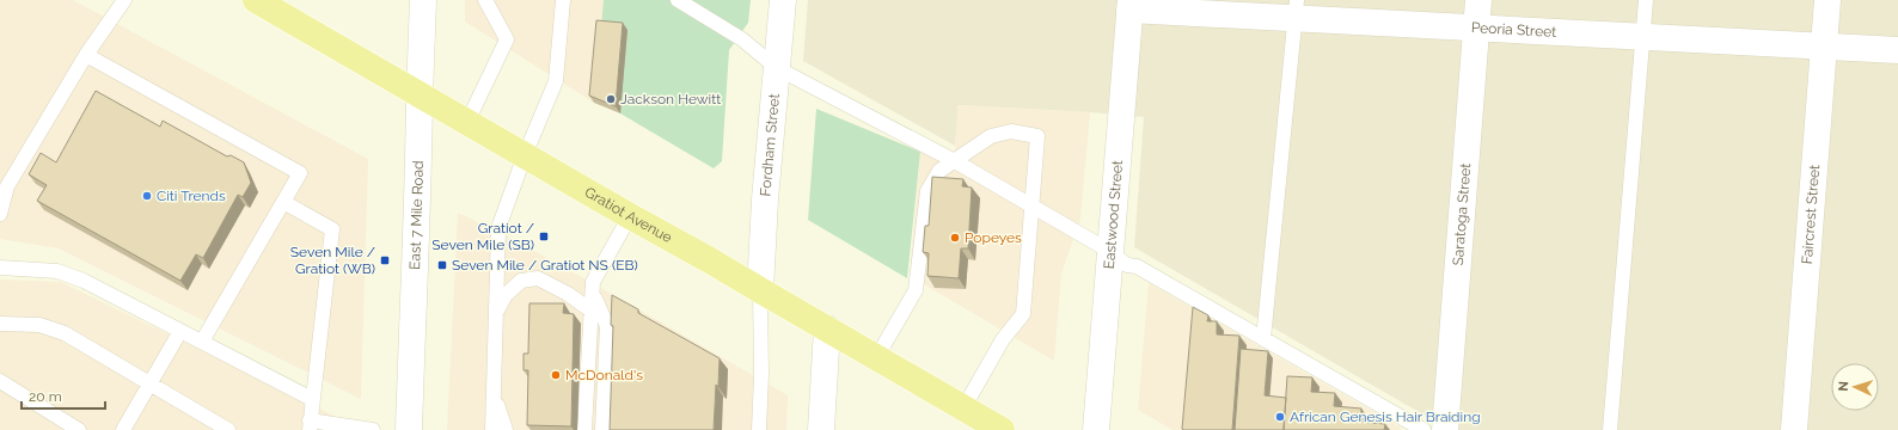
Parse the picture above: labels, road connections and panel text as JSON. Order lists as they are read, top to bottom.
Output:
{
  "streets": {
    "main road": ["Gratiot Avenue"],
    "street": [
      "Peoria Street",
      "Fordham Street",
      "East 7 Mile Road",
      "Eastwood Street",
      "Saratoga Street",
      "Faircrest Street"
    ]
  },
  "crossings": [
    ["Peoria Street", "Eastwood Street"],
    ["Peoria Street", "Saratoga Street"],
    ["Peoria Street", "Faircrest Street"],
    ["Fordham Street", "Gratiot Avenue"],
    ["East 7 Mile Road", "Gratiot Avenue"]
  ],
  "places": {
    "other": [
      "Jackson Hewitt",
      "Citi Trends",
      "Popeyes",
      "McDonald's",
      "African Genesis Hair Braiding"
    ],
    "transit": ["Gratiot / Seven Mile (SB)", "Seven Mile / Gratiot (WB)", "Seven Mile / Gratiot NS (EB)"]
  },
  "scale_bar": "20 m",
  "north": "left"
}
